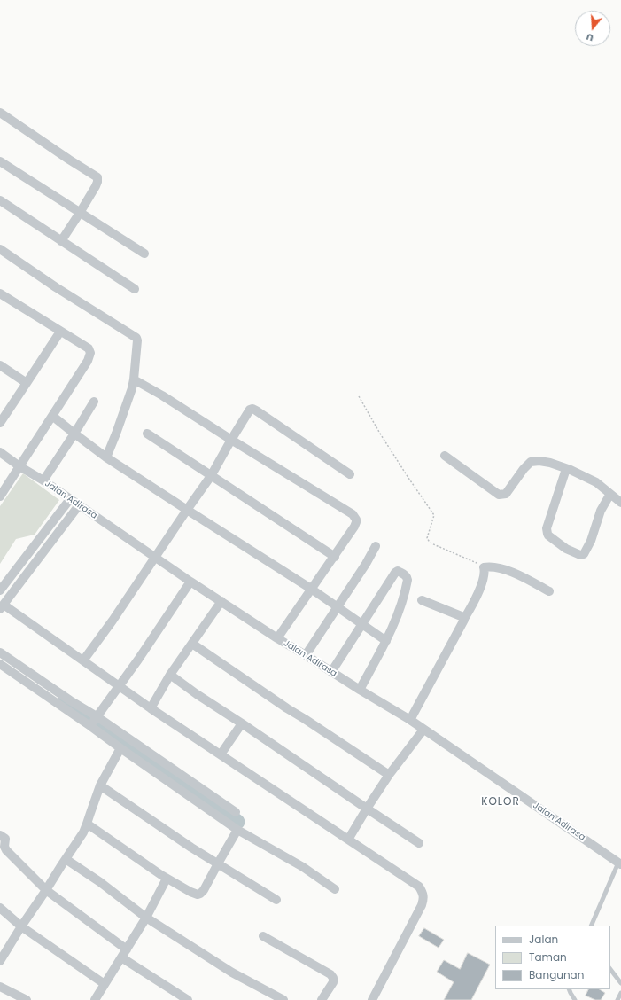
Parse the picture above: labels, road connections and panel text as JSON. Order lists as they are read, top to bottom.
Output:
{
  "streets": {
    "street": ["Jalan Adirasa"]
  },
  "districts": ["KOLOR"],
  "legend": ["Jalan", "Taman", "Bangunan"],
  "north": "bottom"
}
